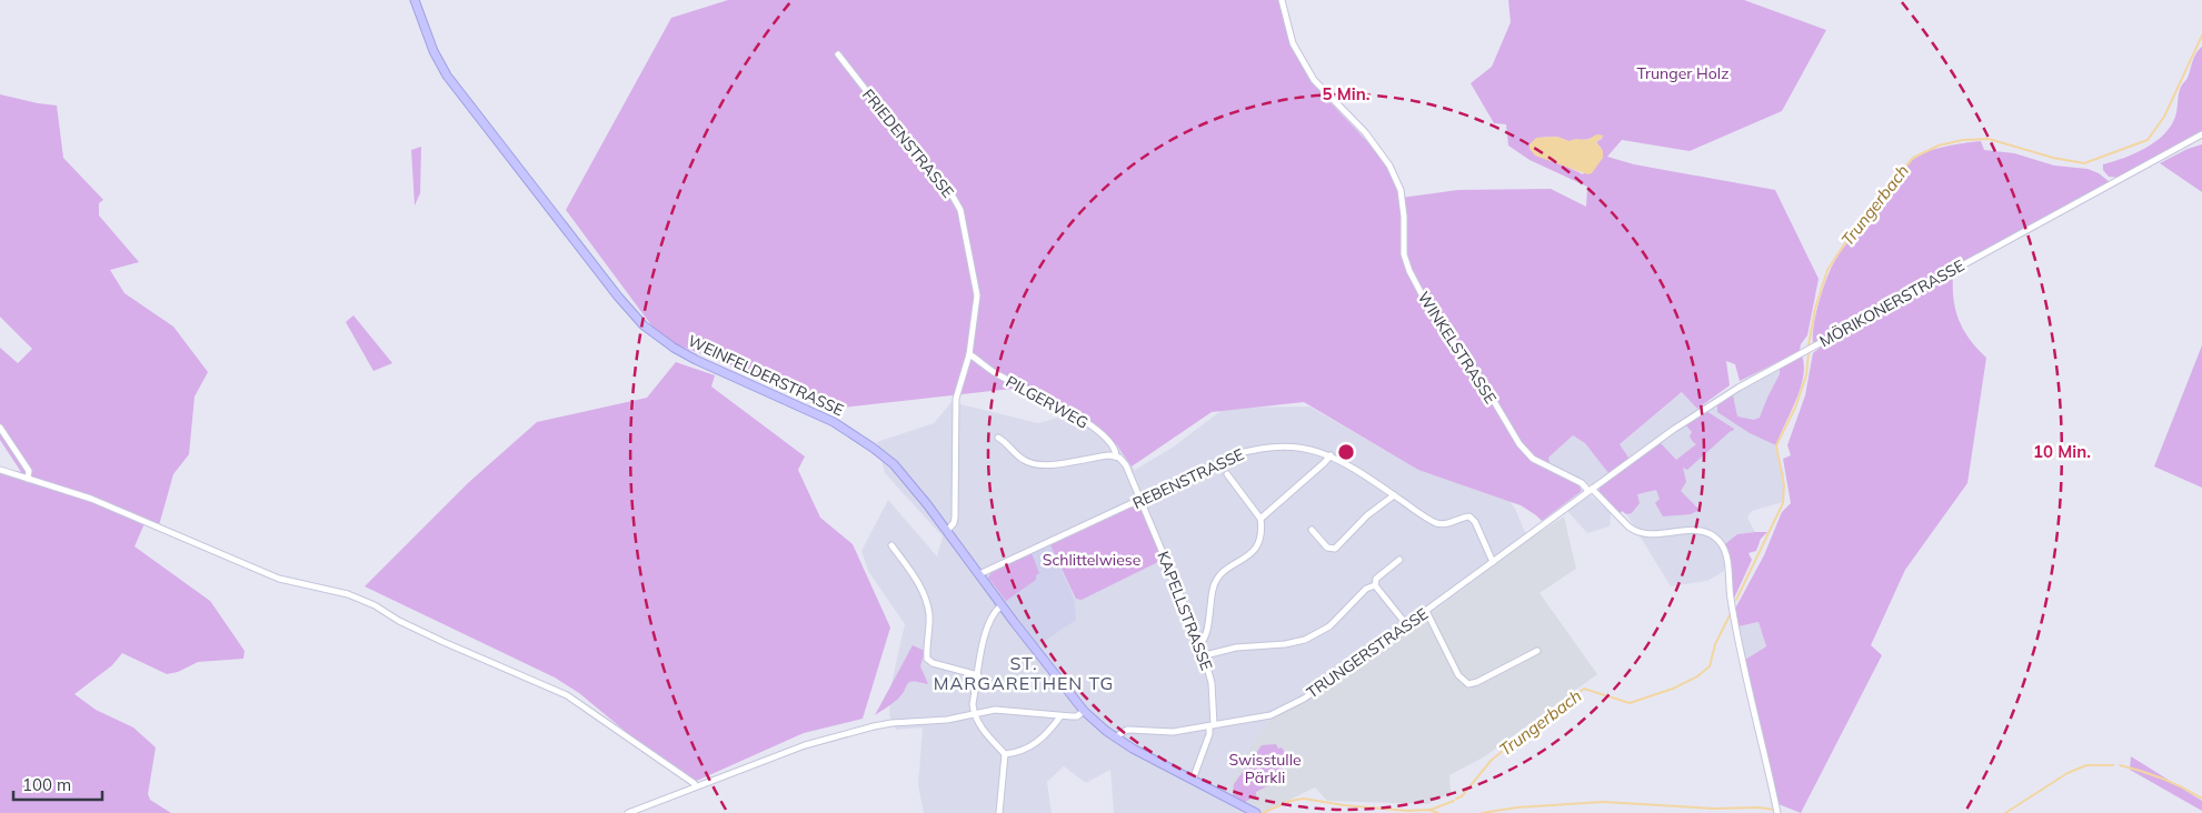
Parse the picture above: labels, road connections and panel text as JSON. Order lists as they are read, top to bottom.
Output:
{
  "streets": {
    "main road": ["WEINFELDERSTRASSE"],
    "street": [
      "FRIEDENSTRASSE",
      "MÖRIKONERSTRASSE",
      "WINKELSTRASSE",
      "PILGERWEG",
      "REBENSTRASSE",
      "KAPELLSTRASSE",
      "TRUNGERSTRASSE"
    ]
  },
  "crossings": [
    ["FRIEDENSTRASSE", "WEINFELDERSTRASSE"],
    ["FRIEDENSTRASSE", "PILGERWEG"],
    ["MÖRIKONERSTRASSE", "WINKELSTRASSE"],
    ["MÖRIKONERSTRASSE", "TRUNGERSTRASSE"],
    ["WINKELSTRASSE", "TRUNGERSTRASSE"],
    ["WEINFELDERSTRASSE", "REBENSTRASSE"],
    ["WEINFELDERSTRASSE", "KAPELLSTRASSE"],
    ["WEINFELDERSTRASSE", "TRUNGERSTRASSE"],
    ["PILGERWEG", "REBENSTRASSE"],
    ["PILGERWEG", "KAPELLSTRASSE"],
    ["REBENSTRASSE", "KAPELLSTRASSE"],
    ["REBENSTRASSE", "TRUNGERSTRASSE"],
    ["KAPELLSTRASSE", "TRUNGERSTRASSE"]
  ],
  "districts": ["ST. MARGARETHEN TG"],
  "water": ["Trungerbach"],
  "parks": ["Trunger Holz", "Schlittelwiese", "Swisstulle Pärkli"],
  "scale_bar": "100 m",
  "rings": ["5 Min.", "10 Min."]
}
